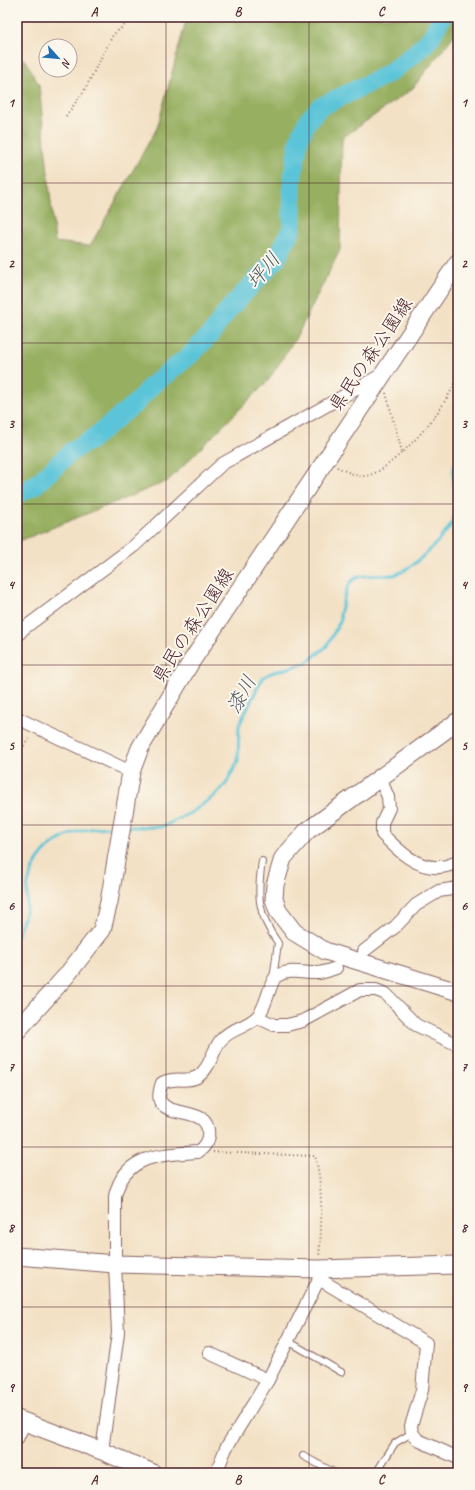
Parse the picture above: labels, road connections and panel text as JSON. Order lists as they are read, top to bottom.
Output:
{
  "streets": {
    "street": ["県民の森公園線"]
  },
  "water": ["坪川", "漆川"],
  "north": "bottom right",
  "grid": {
    "columns": ["A", "B", "C"],
    "rows": [
      "1",
      "2",
      "3",
      "4",
      "5",
      "6",
      "7",
      "8",
      "9"
    ]
  }
}
